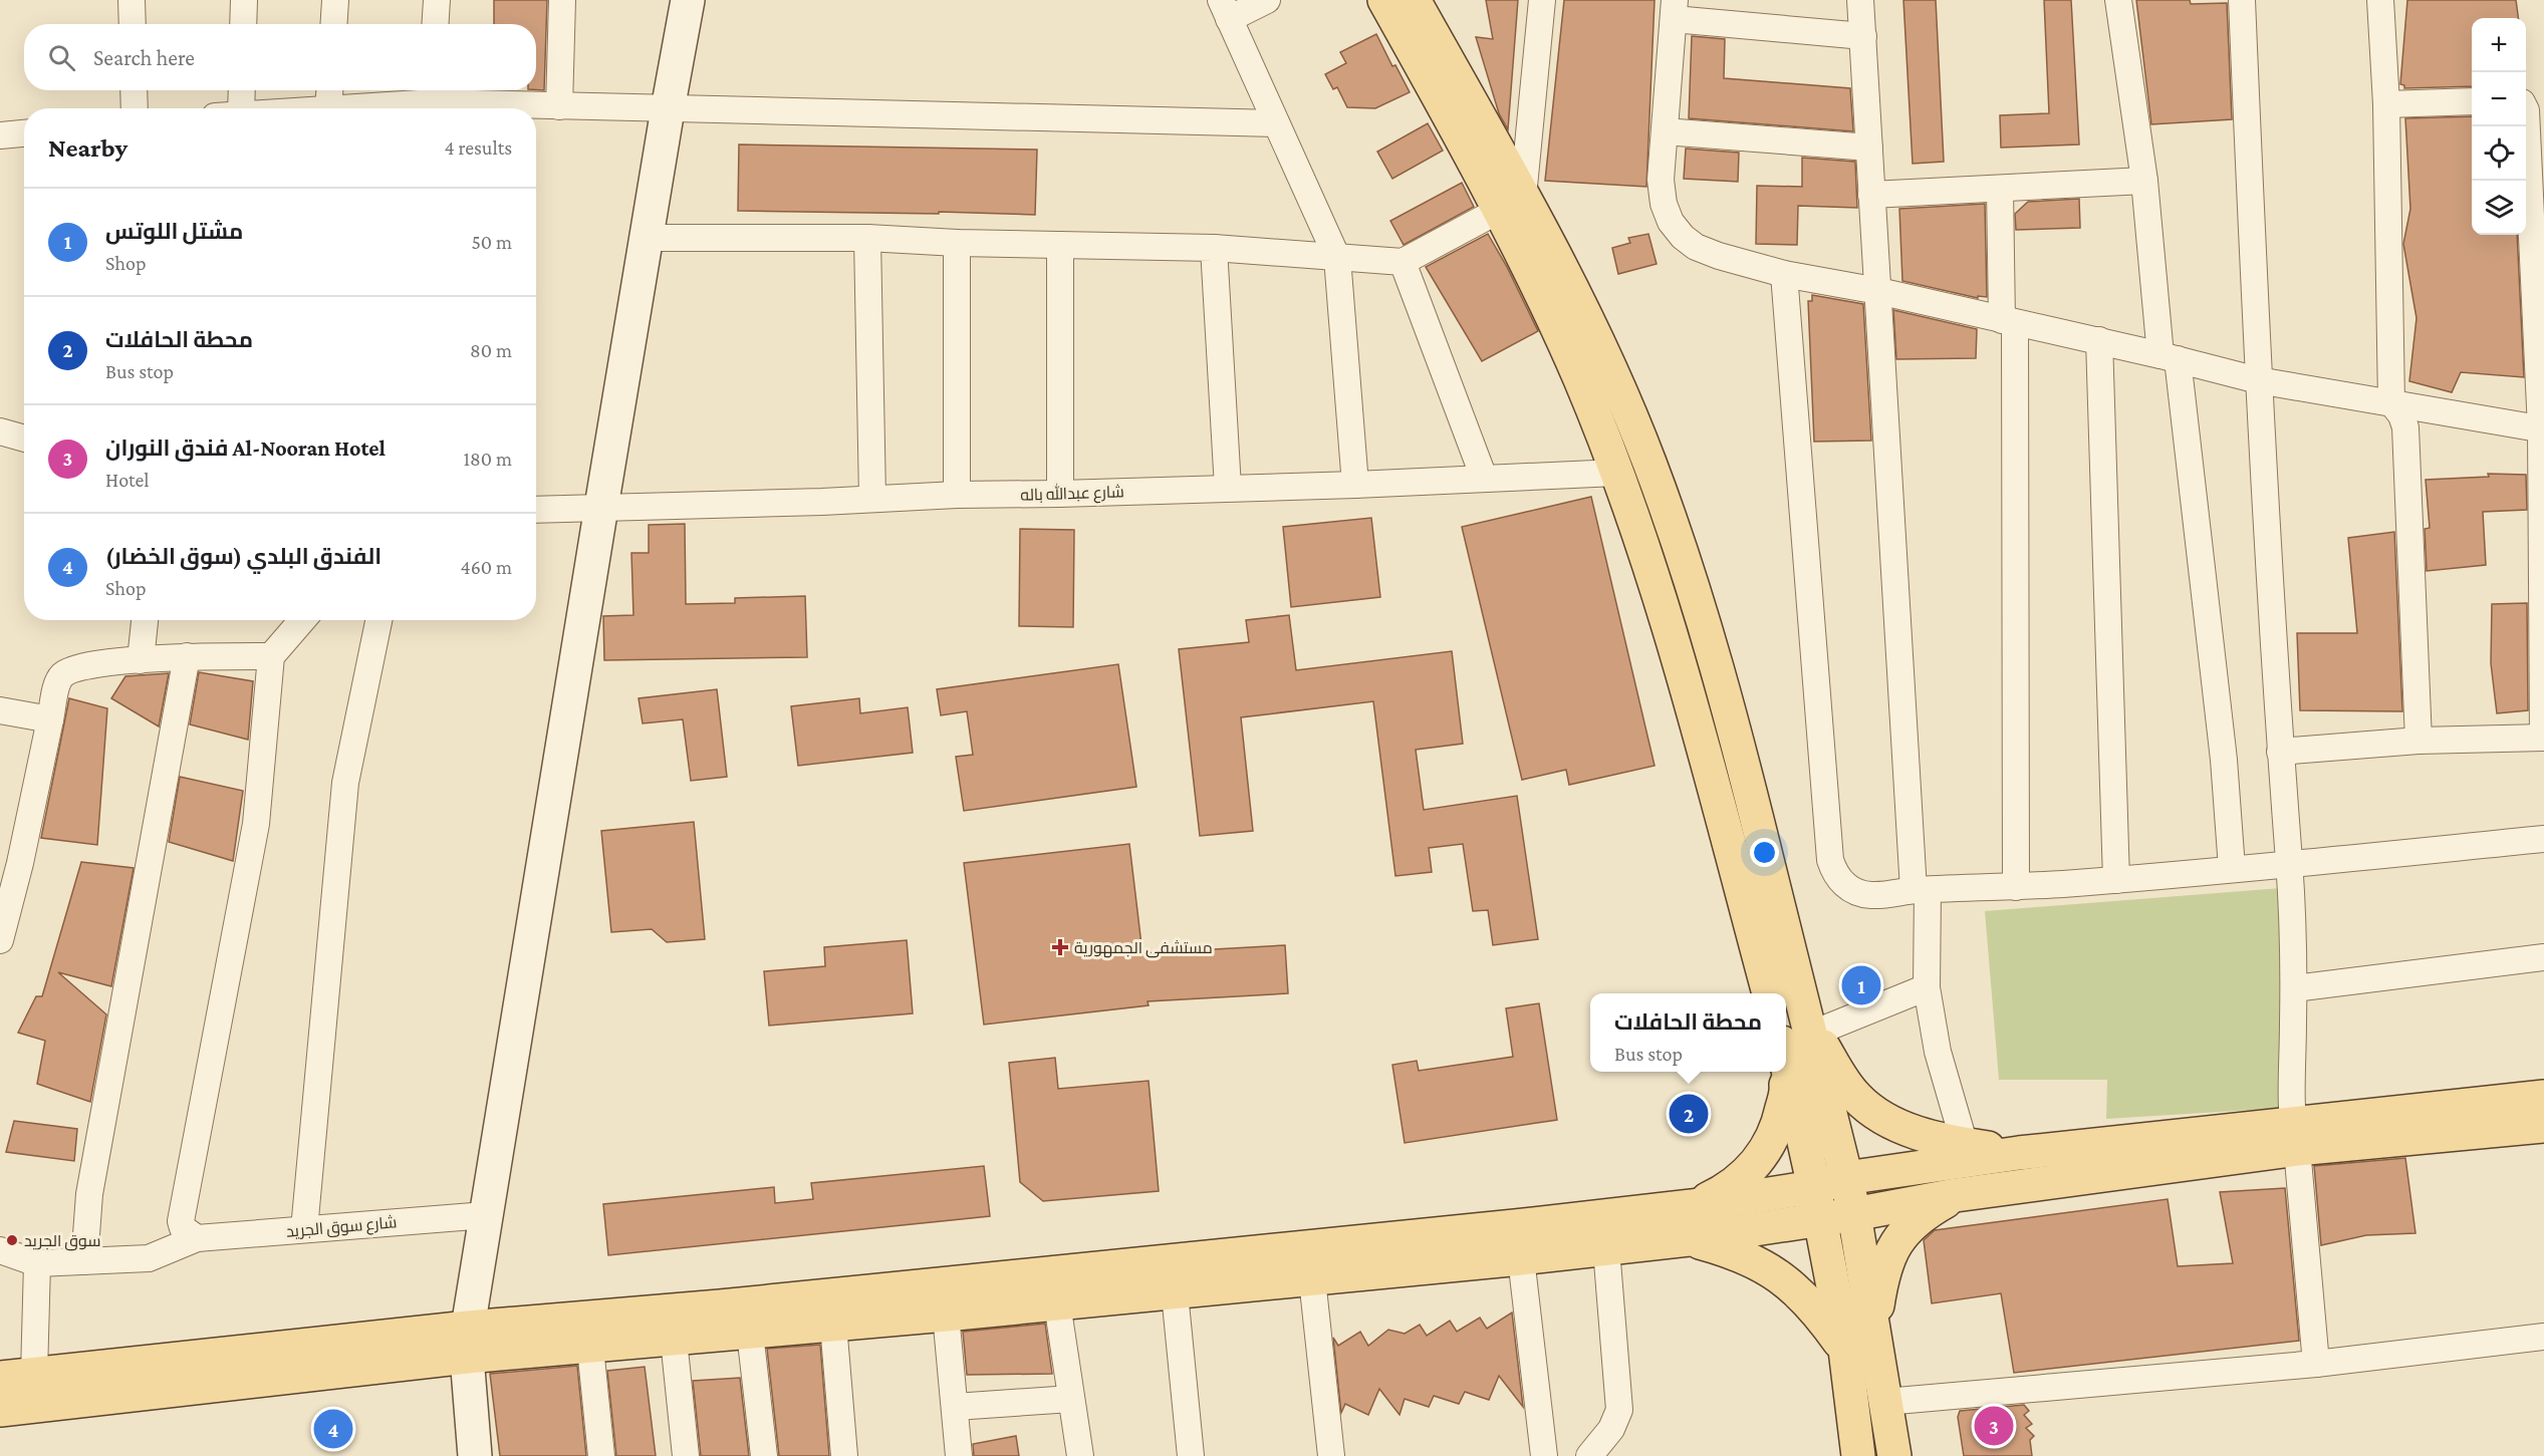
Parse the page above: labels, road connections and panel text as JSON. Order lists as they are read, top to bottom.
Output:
{
  "streets": {
    "street": ["شارع عبدالله باله", "شارع سوق الجريد"]
  },
  "places": {
    "health": ["مستشفى الجمهورية"],
    "other": ["سوق الجريد"]
  },
  "page": {
    "map_buttons": ["+", "−"],
    "search": "Search here",
    "heading": ["Nearby", "4 results"],
    "list": [
      {
        "mark": "1",
        "name": "مشتل اللوتس",
        "note": "Shop",
        "value": "50 m"
      },
      {
        "mark": "2",
        "name": "محطة الحافلات",
        "note": "Bus stop",
        "value": "80 m"
      },
      {
        "mark": "3",
        "name": "فندق النوران Al-Nooran Hotel",
        "note": "Hotel",
        "value": "180 m"
      },
      {
        "mark": "4",
        "name": "الفندق البلدي (سوق الخضار)",
        "note": "Shop",
        "value": "460 m"
      }
    ],
    "pins": [
      "1",
      "2",
      "3",
      "4"
    ],
    "popup": ["محطة الحافلات", "Bus stop"]
  }
}
